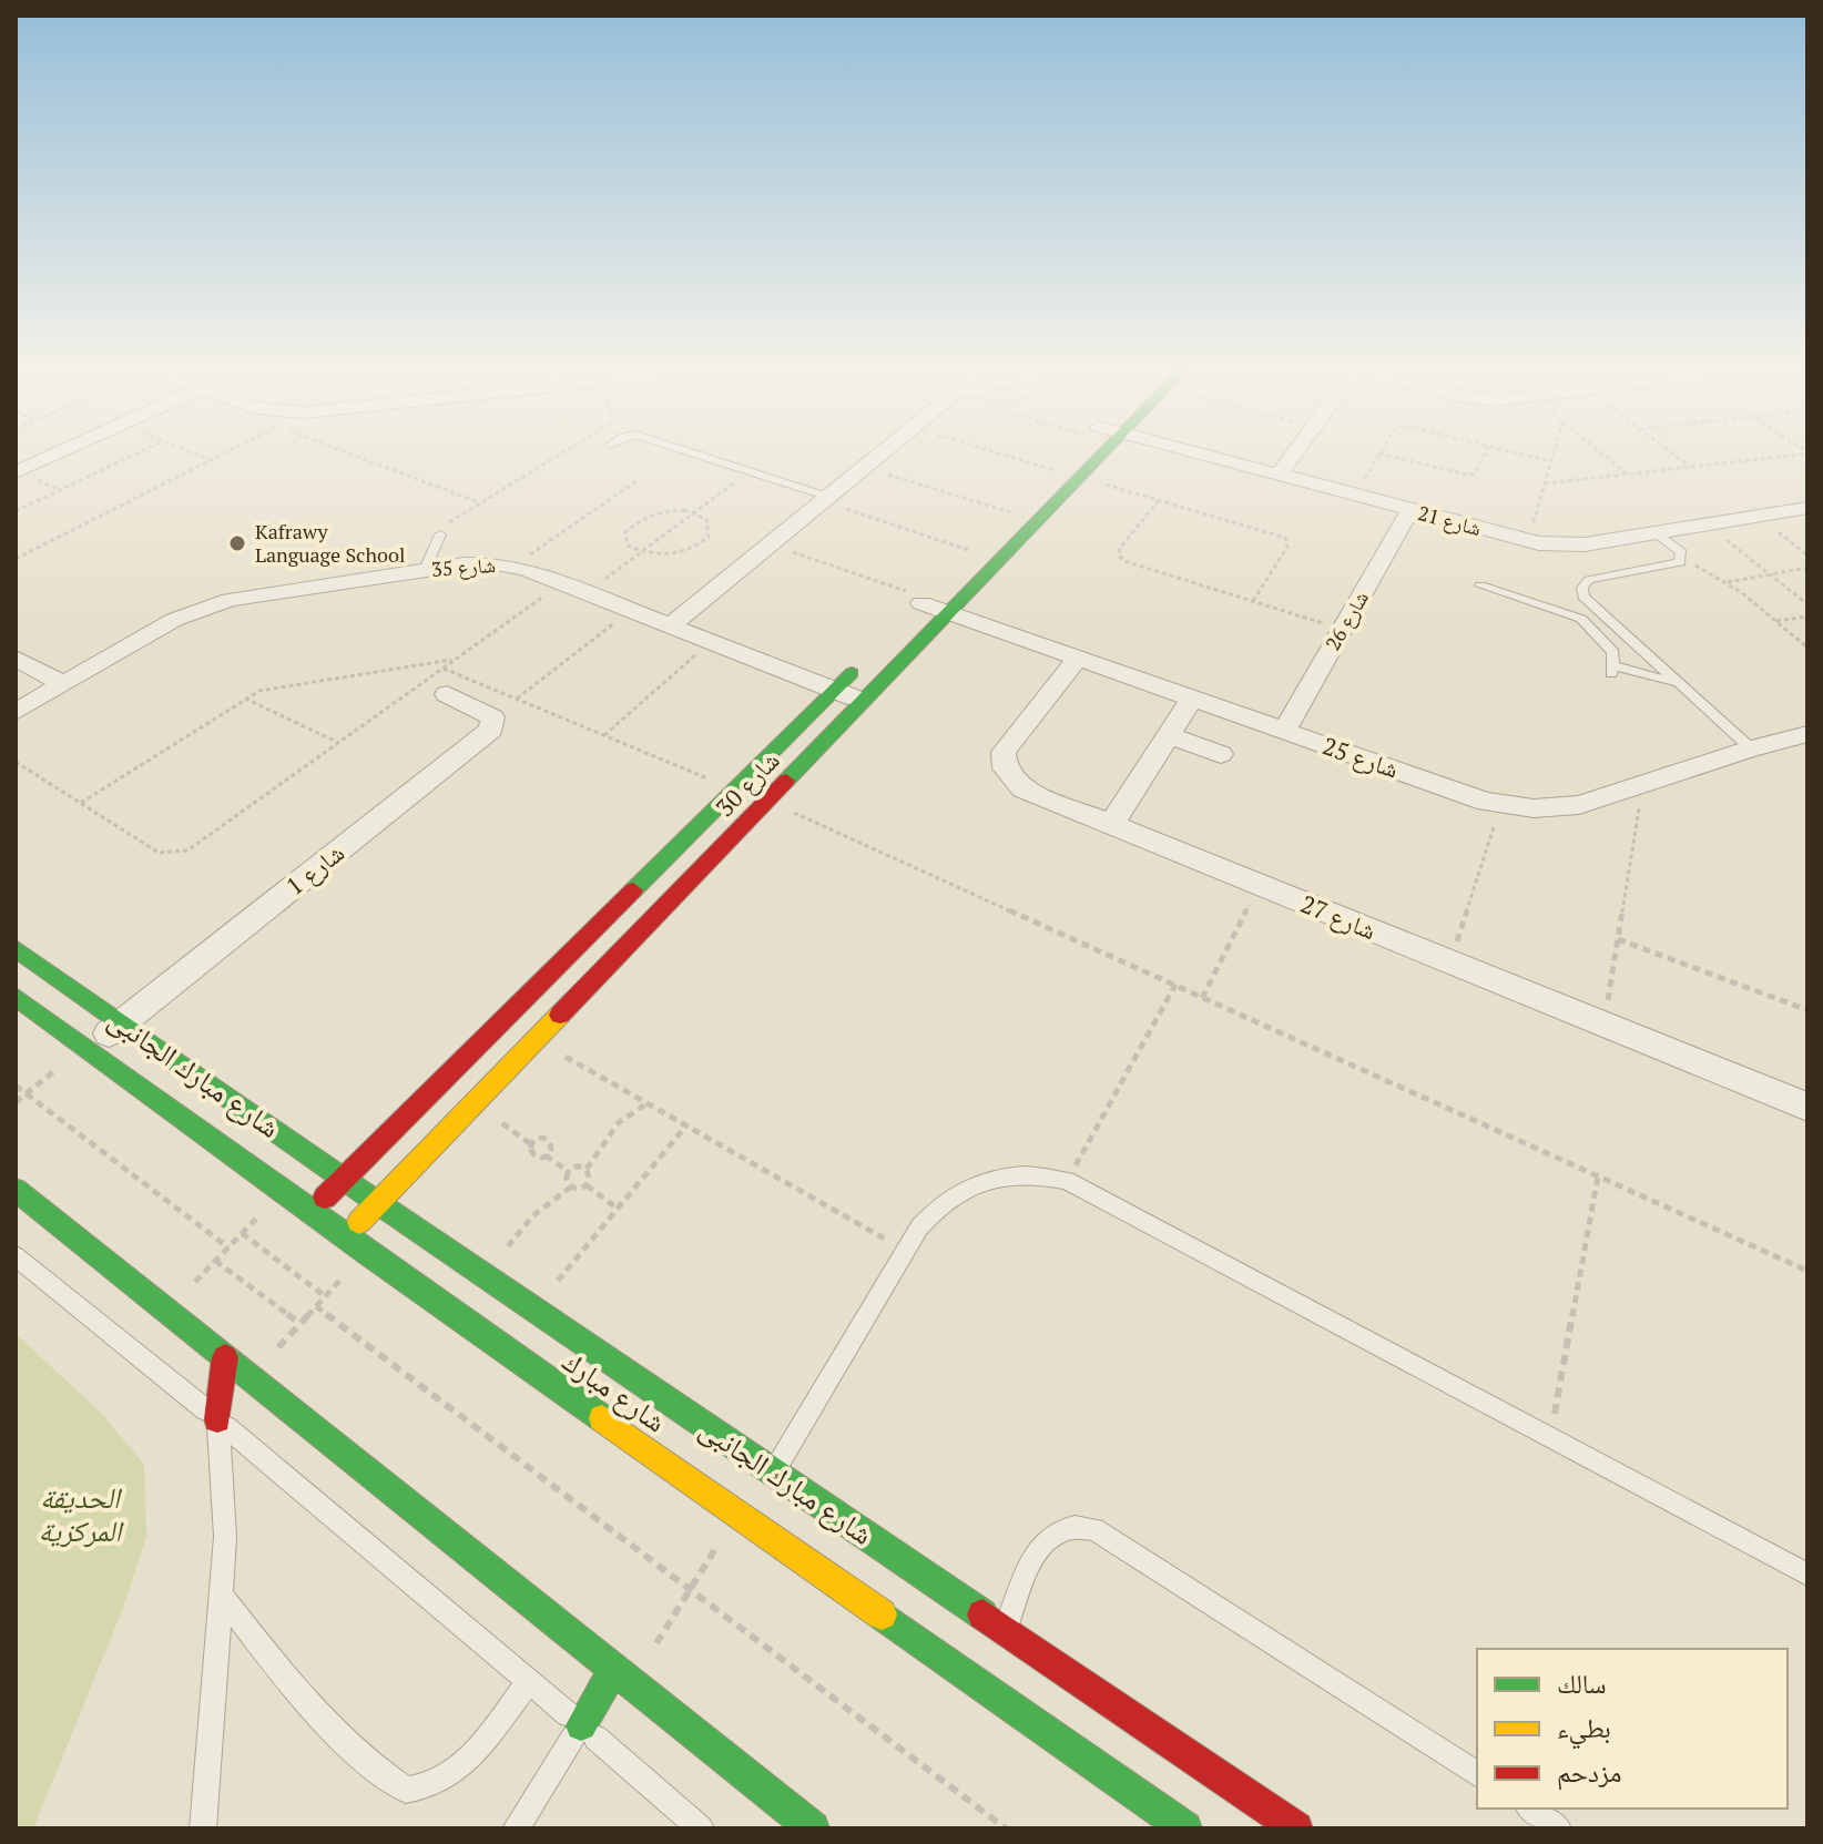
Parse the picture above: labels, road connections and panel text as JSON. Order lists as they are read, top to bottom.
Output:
{
  "streets": {
    "main road": ["شارع 30", "شارع مبارك الجانبى", "شارع مبارك"],
    "street": [
      "شارع 21",
      "شارع 35",
      "شارع 26",
      "شارع 25",
      "شارع 1",
      "شارع 27"
    ]
  },
  "crossings": [
    ["شارع 21", "شارع 26"],
    ["شارع 35", "شارع 30"],
    ["شارع 26", "شارع 25"],
    ["شارع 25", "شارع 30"],
    ["شارع 25", "شارع 27"],
    ["شارع 30", "شارع مبارك الجانبى"],
    ["شارع 30", "شارع مبارك"],
    ["شارع 1", "شارع مبارك الجانبى"],
    ["شارع 1", "شارع مبارك"]
  ],
  "parks": ["الحديقة المركزية"],
  "places": ["Kafrawy Language School"],
  "legend": ["سالك", "بطيء", "مزدحم"]
}
